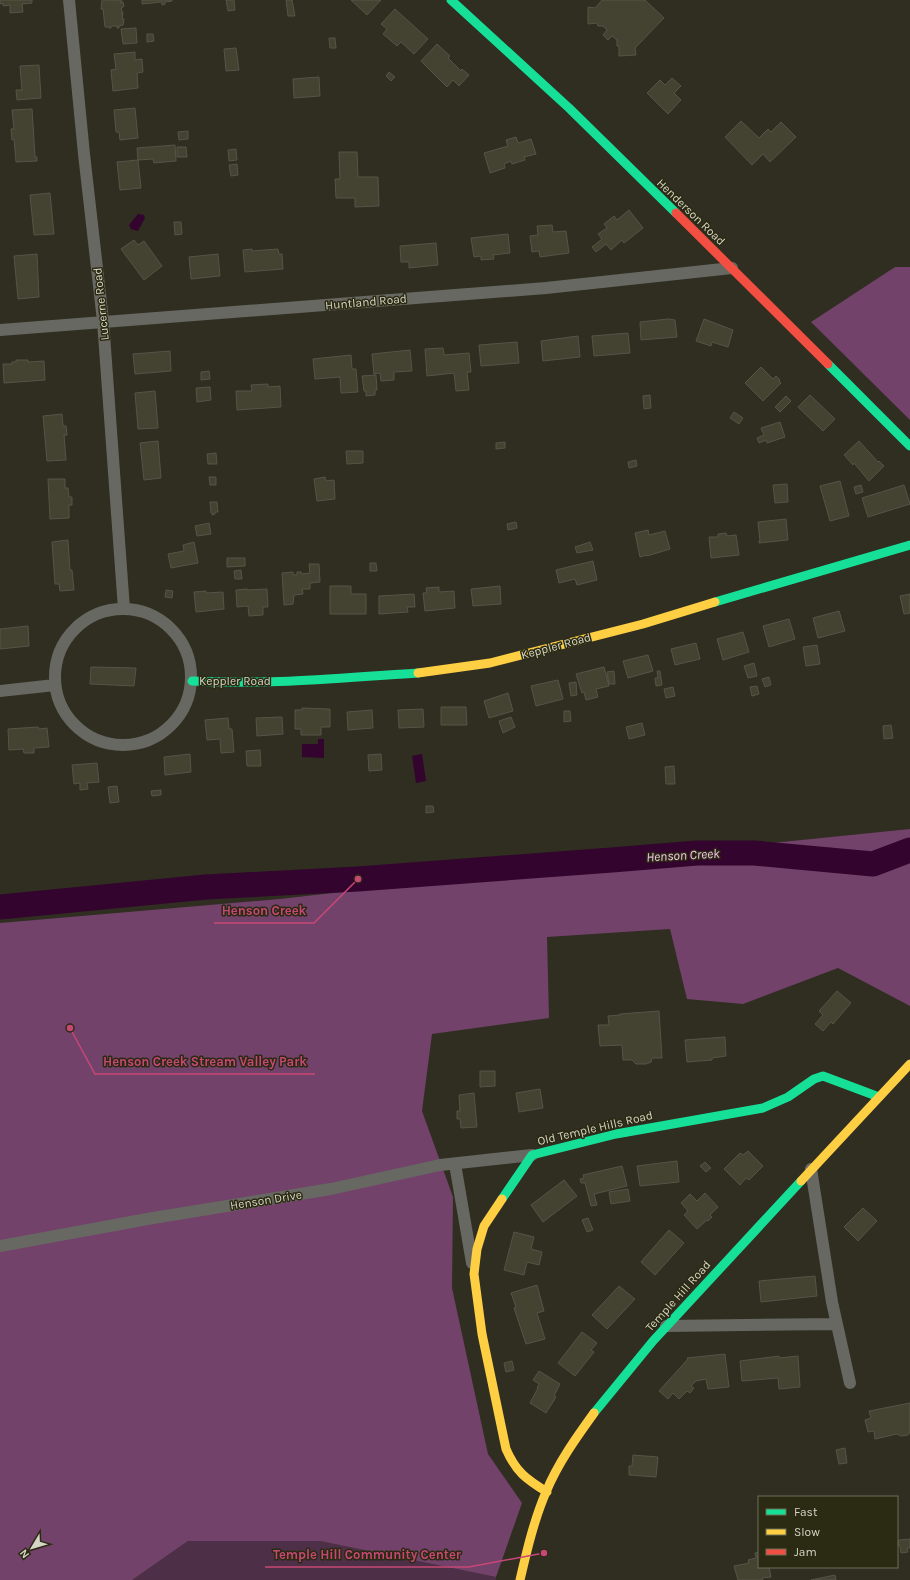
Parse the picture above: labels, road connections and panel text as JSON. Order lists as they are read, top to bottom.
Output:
{
  "streets": {
    "street": [
      "Henderson Road",
      "Huntland Road",
      "Lucerne Road",
      "Keppler Road",
      "Old Temple Hills Road",
      "Henson Drive",
      "Temple Hill Road"
    ]
  },
  "crossings": [
    ["Henderson Road", "Huntland Road"],
    ["Huntland Road", "Lucerne Road"],
    ["Lucerne Road", "Keppler Road"],
    ["Old Temple Hills Road", "Henson Drive"],
    ["Old Temple Hills Road", "Temple Hill Road"]
  ],
  "water": ["Henson Creek"],
  "places": ["Henson Creek", "Henson Creek Stream Valley Park", "Temple Hill Community Center"],
  "legend": ["Fast", "Slow", "Jam"],
  "north": "bottom left"
}
